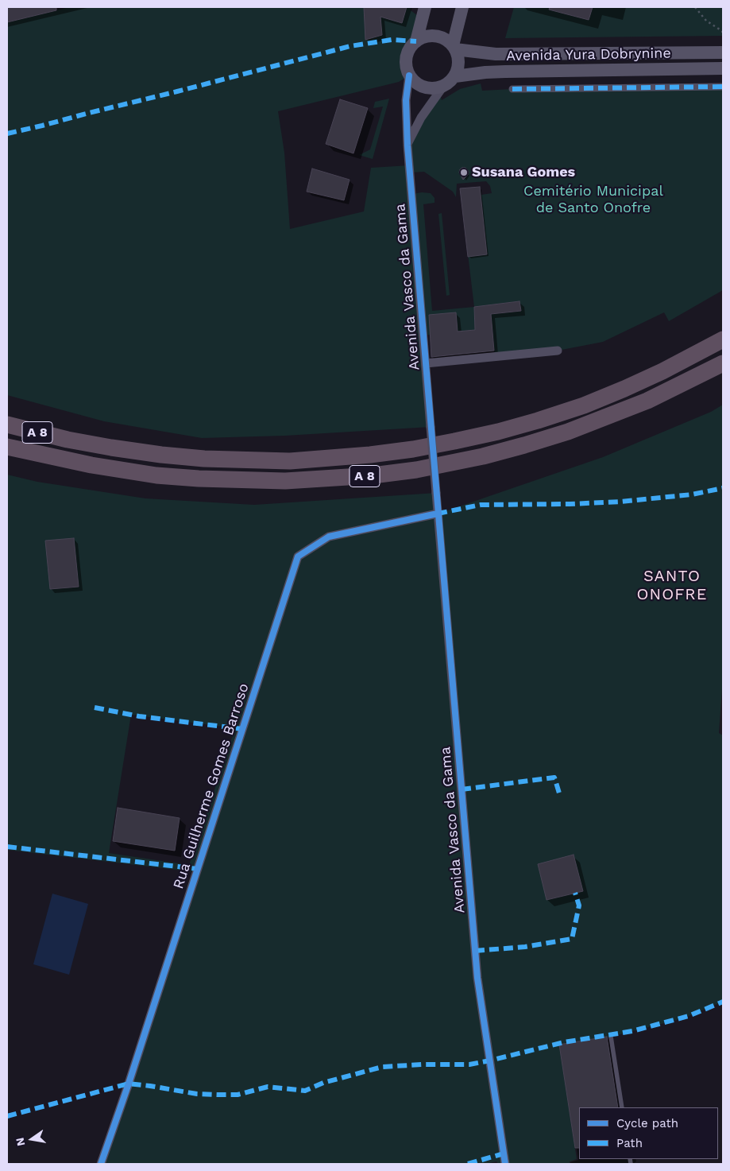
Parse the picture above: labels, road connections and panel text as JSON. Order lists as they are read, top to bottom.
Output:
{
  "streets": {
    "highway": ["A 8"],
    "main road": ["Avenida Yura Dobrynine"],
    "street": ["Avenida Vasco da Gama", "Rua Guilherme Gomes Barroso"]
  },
  "crossings": [
    ["Avenida Yura Dobrynine", "Avenida Vasco da Gama"],
    ["Avenida Vasco da Gama", "Rua Guilherme Gomes Barroso"]
  ],
  "districts": ["SANTO ONOFRE"],
  "parks": ["Cemitério Municipal de Santo Onofre"],
  "places": ["Susana Gomes"],
  "legend": ["Cycle path", "Path"],
  "north": "left"
}
